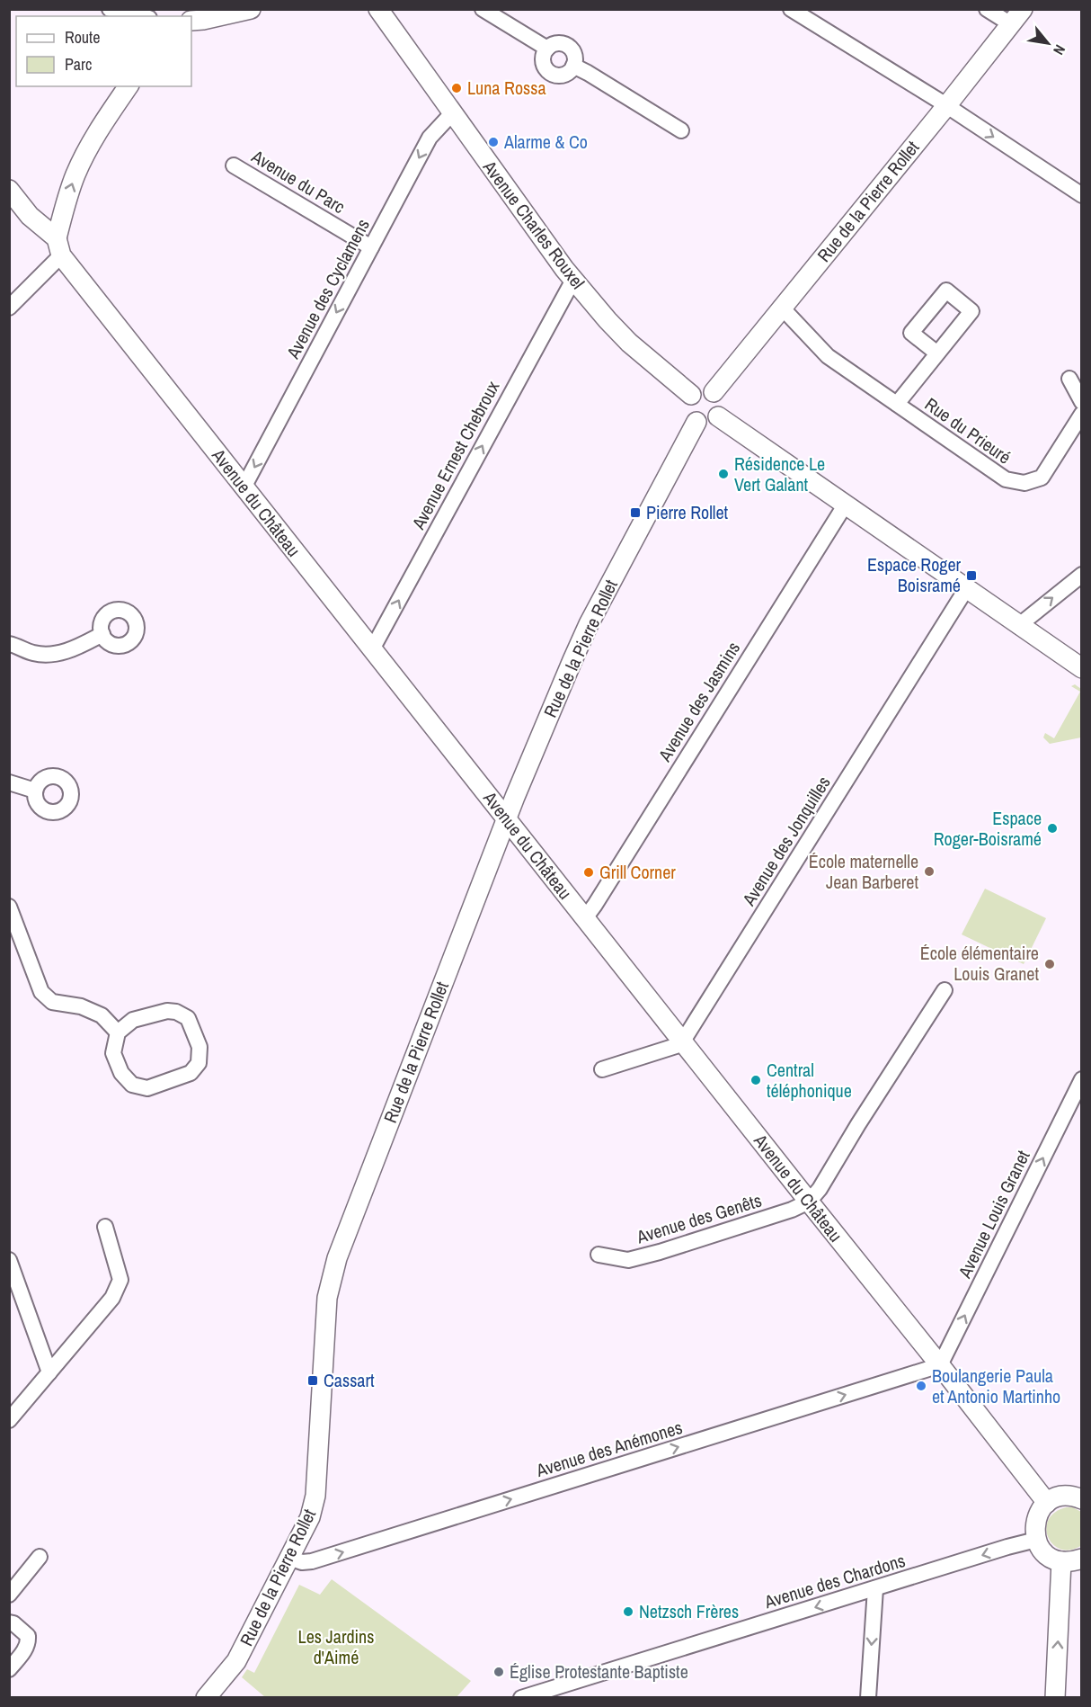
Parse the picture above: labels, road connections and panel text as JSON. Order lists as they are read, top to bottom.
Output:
{
  "streets": {
    "street": [
      "Avenue du Parc",
      "Rue de la Pierre Rollet",
      "Avenue Charles Rouxel",
      "Avenue des Cyclamens",
      "Rue du Prieuré",
      "Avenue Ernest Chebroux",
      "Avenue du Château",
      "Avenue des Jasmins",
      "Avenue des Jonquilles",
      "Avenue Louis Granet",
      "Avenue des Genêts",
      "Avenue des Anémones",
      "Avenue des Chardons"
    ]
  },
  "crossings": [
    ["Avenue du Parc", "Avenue des Cyclamens"],
    ["Rue de la Pierre Rollet", "Avenue Charles Rouxel"],
    ["Rue de la Pierre Rollet", "Rue du Prieuré"],
    ["Rue de la Pierre Rollet", "Avenue du Château"],
    ["Rue de la Pierre Rollet", "Avenue des Anémones"],
    ["Avenue Charles Rouxel", "Avenue des Cyclamens"],
    ["Avenue Charles Rouxel", "Avenue Ernest Chebroux"],
    ["Avenue des Cyclamens", "Avenue du Château"],
    ["Avenue Ernest Chebroux", "Avenue du Château"],
    ["Avenue du Château", "Avenue des Jasmins"],
    ["Avenue du Château", "Avenue des Jonquilles"],
    ["Avenue du Château", "Avenue Louis Granet"],
    ["Avenue du Château", "Avenue des Genêts"],
    ["Avenue du Château", "Avenue des Anémones"],
    ["Avenue Louis Granet", "Avenue des Anémones"]
  ],
  "one_way": [
    "Avenue des Cyclamens",
    "Avenue Ernest Chebroux",
    "Avenue Louis Granet",
    "Avenue des Anémones",
    "Avenue des Chardons"
  ],
  "parks": ["Les Jardins d'Aimé"],
  "places": {
    "other": [
      "Luna Rossa",
      "Alarme & Co",
      "Résidence Le Vert Galant",
      "Espace Roger-Boisramé",
      "École maternelle Jean Barberet",
      "Grill Corner",
      "École élémentaire Louis Granet",
      "Central téléphonique",
      "Boulangerie Paula et Antonio Martinho",
      "Netzsch Frères",
      "Église Protestante Baptiste"
    ],
    "transit": ["Pierre Rollet", "Espace Roger Boisramé", "Cassart"]
  },
  "legend": ["Route", "Parc"],
  "north": "bottom right"
}
